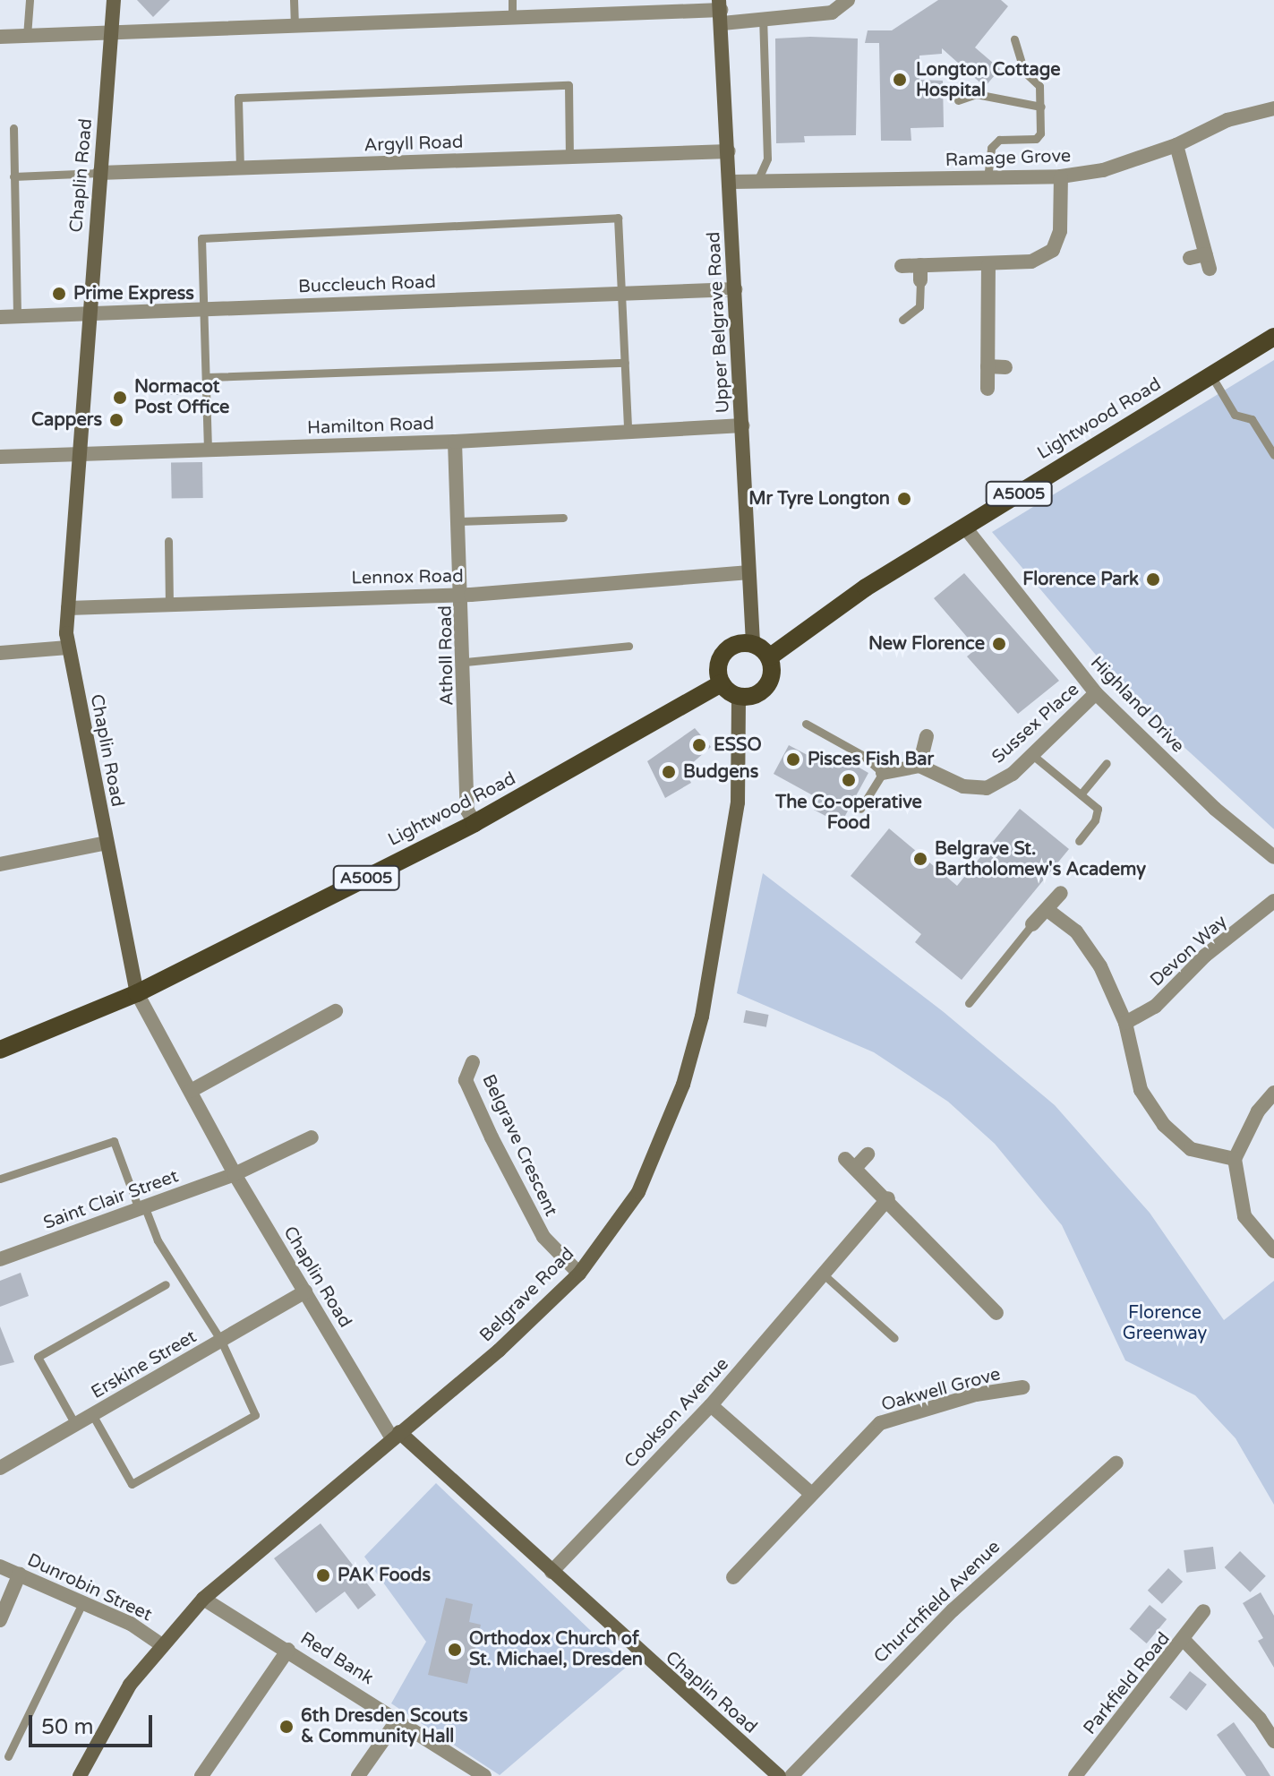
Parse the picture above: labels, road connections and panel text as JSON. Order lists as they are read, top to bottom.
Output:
{
  "streets": {
    "main road": ["Lightwood Road", "A5005"],
    "street": [
      "Argyll Road",
      "Ramage Grove",
      "Chaplin Road",
      "Buccleuch Road",
      "Upper Belgrave Road",
      "Hamilton Road",
      "Lennox Road",
      "Atholl Road",
      "Highland Drive",
      "Sussex Place",
      "Devon Way",
      "Belgrave Crescent",
      "Saint Clair Street",
      "Belgrave Road",
      "Erskine Street",
      "Oakwell Grove",
      "Cookson Avenue",
      "Dunrobin Street",
      "Churchfield Avenue",
      "Red Bank",
      "Parkfield Road"
    ]
  },
  "crossings": [
    ["Argyll Road", "Chaplin Road"],
    ["Argyll Road", "Upper Belgrave Road"],
    ["Ramage Grove", "Upper Belgrave Road"],
    ["Chaplin Road", "Buccleuch Road"],
    ["Chaplin Road", "Lightwood Road"],
    ["Chaplin Road", "Hamilton Road"],
    ["Chaplin Road", "Lennox Road"],
    ["Chaplin Road", "Saint Clair Street"],
    ["Chaplin Road", "Belgrave Road"],
    ["Chaplin Road", "Erskine Street"],
    ["Chaplin Road", "Cookson Avenue"],
    ["Buccleuch Road", "Upper Belgrave Road"],
    ["Upper Belgrave Road", "Lightwood Road"],
    ["Upper Belgrave Road", "Hamilton Road"],
    ["Upper Belgrave Road", "Lennox Road"],
    ["Upper Belgrave Road", "Belgrave Road"],
    ["Lightwood Road", "Atholl Road"],
    ["Lightwood Road", "Highland Drive"],
    ["Lightwood Road", "Belgrave Road"],
    ["Hamilton Road", "Atholl Road"],
    ["Lennox Road", "Atholl Road"],
    ["Highland Drive", "Sussex Place"],
    ["Belgrave Crescent", "Belgrave Road"],
    ["Belgrave Road", "Dunrobin Street"],
    ["Belgrave Road", "Red Bank"]
  ],
  "parks": ["Florence Greenway"],
  "places": [
    "Longton Cottage Hospital",
    "Prime Express",
    "Normacot Post Office",
    "Cappers",
    "Mr Tyre Longton",
    "Florence Park",
    "New Florence",
    "ESSO",
    "Pisces Fish Bar",
    "Budgens",
    "The Co-operative Food",
    "Belgrave St. Bartholomew's Academy",
    "PAK Foods",
    "Orthodox Church of St. Michael, Dresden",
    "6th Dresden Scouts & Community Hall"
  ],
  "scale_bar": "50 m"
}
